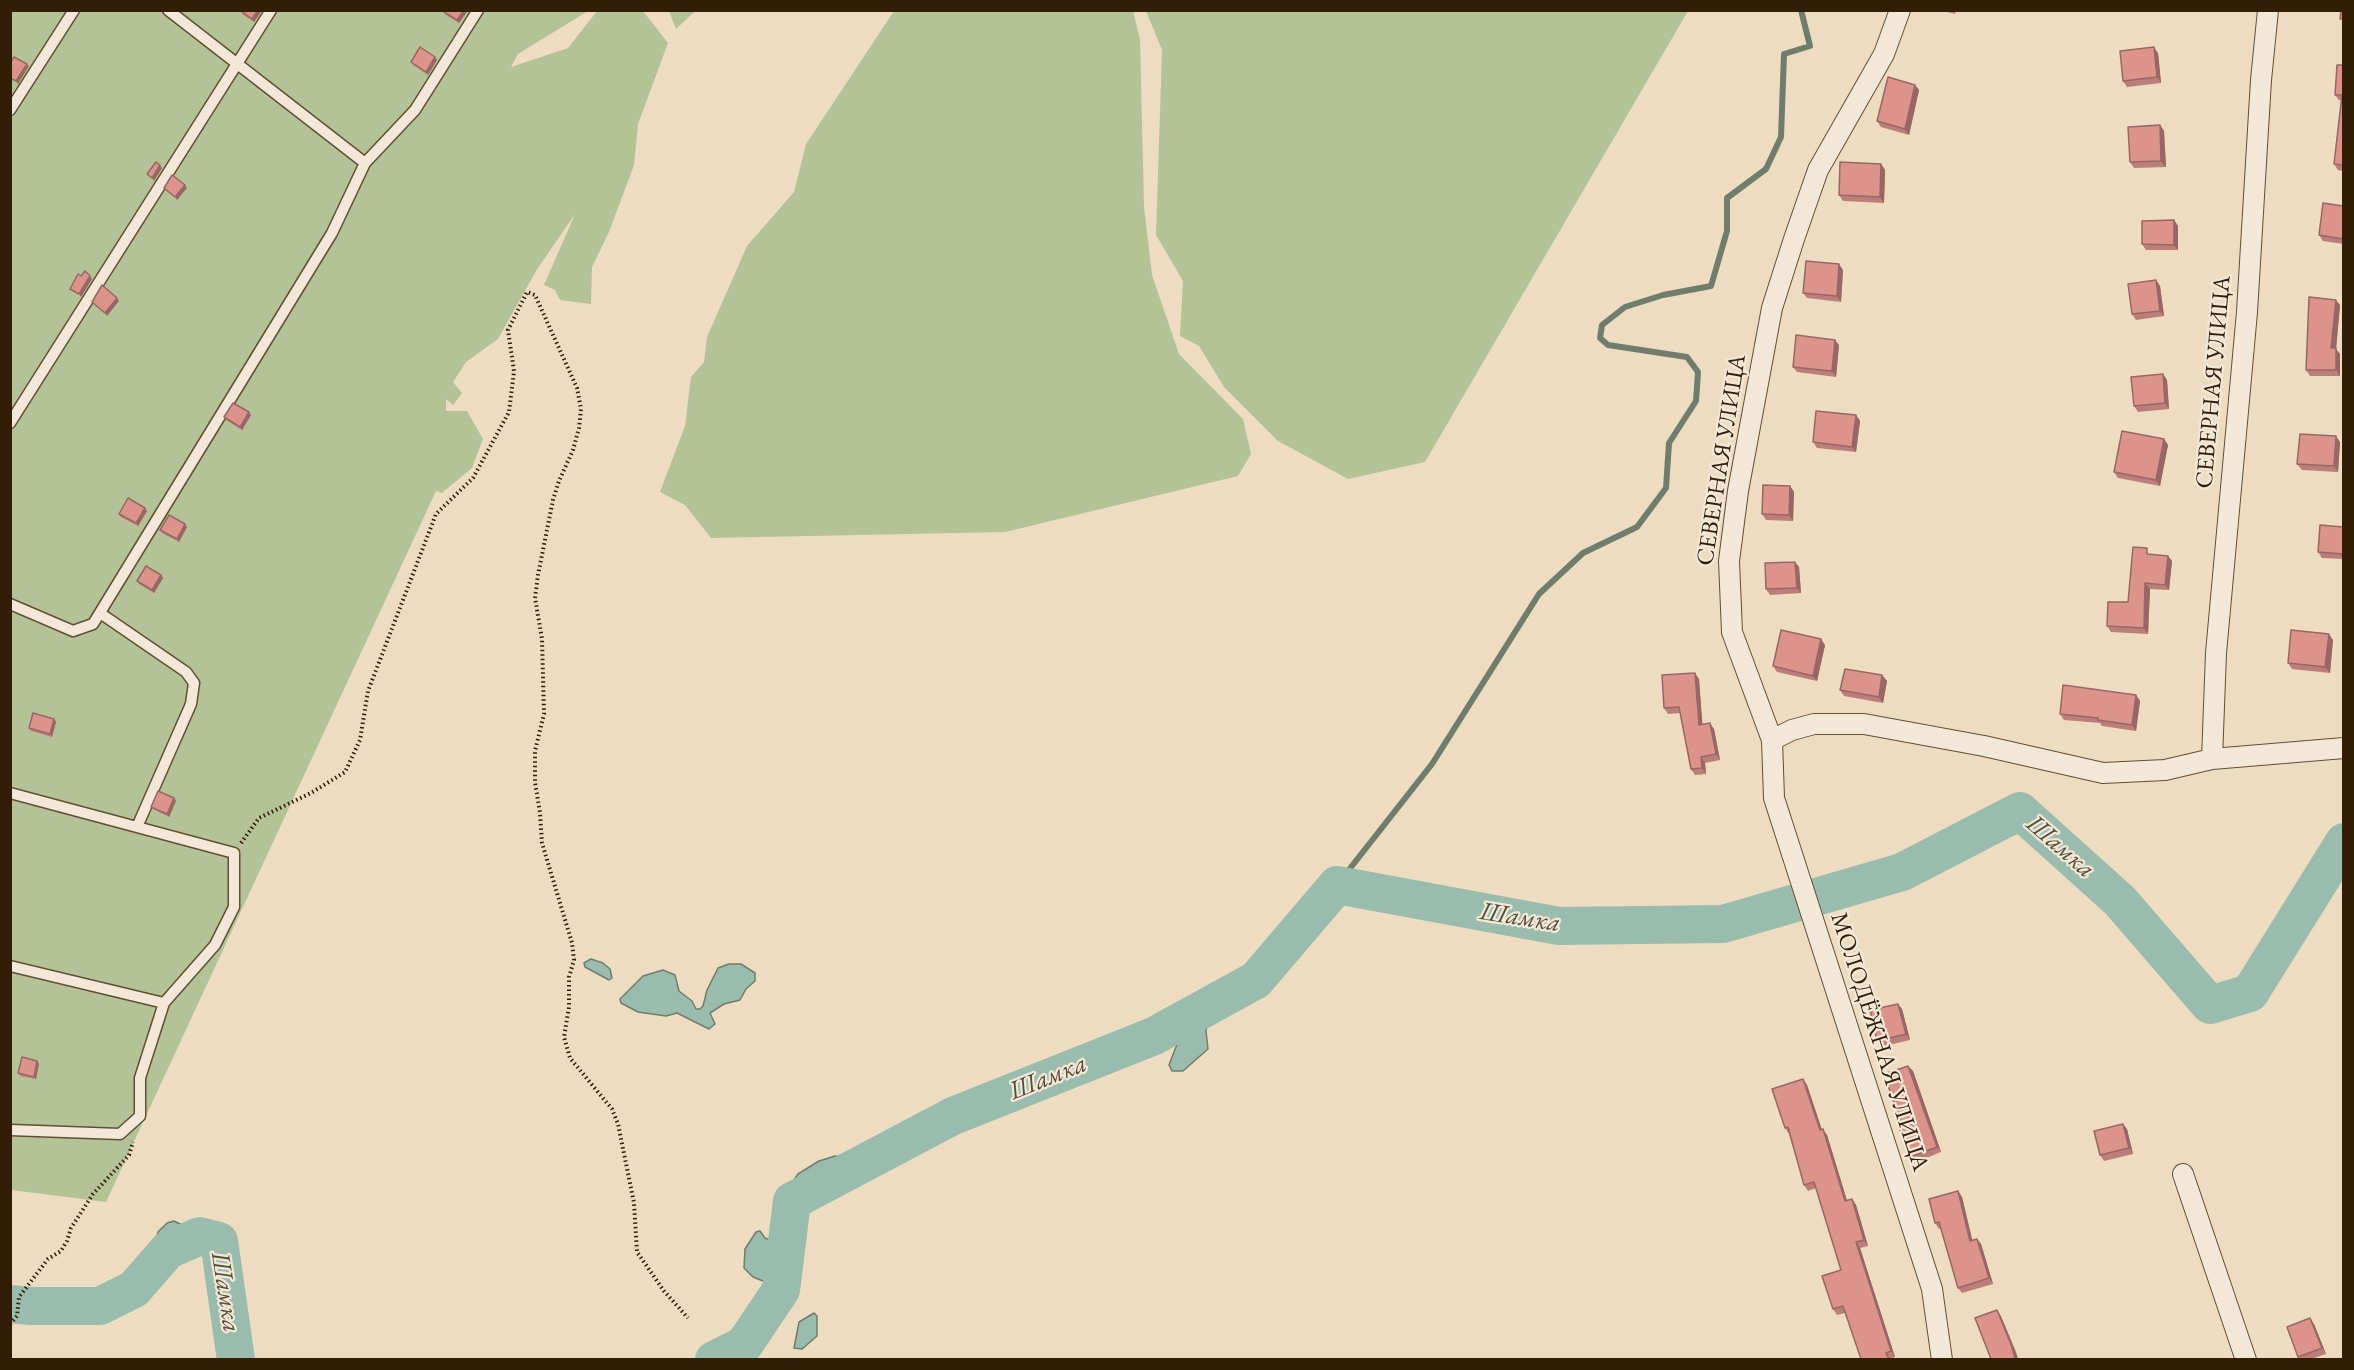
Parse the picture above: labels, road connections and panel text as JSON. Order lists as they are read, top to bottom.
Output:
{
  "streets": {
    "street": ["СЕВЕРНАЯ УЛИЦА", "МОЛОДЁЖНАЯ УЛИЦА"]
  },
  "crossings": [
    ["СЕВЕРНАЯ УЛИЦА", "МОЛОДЁЖНАЯ УЛИЦА"]
  ],
  "water": ["Шамка"]
}
